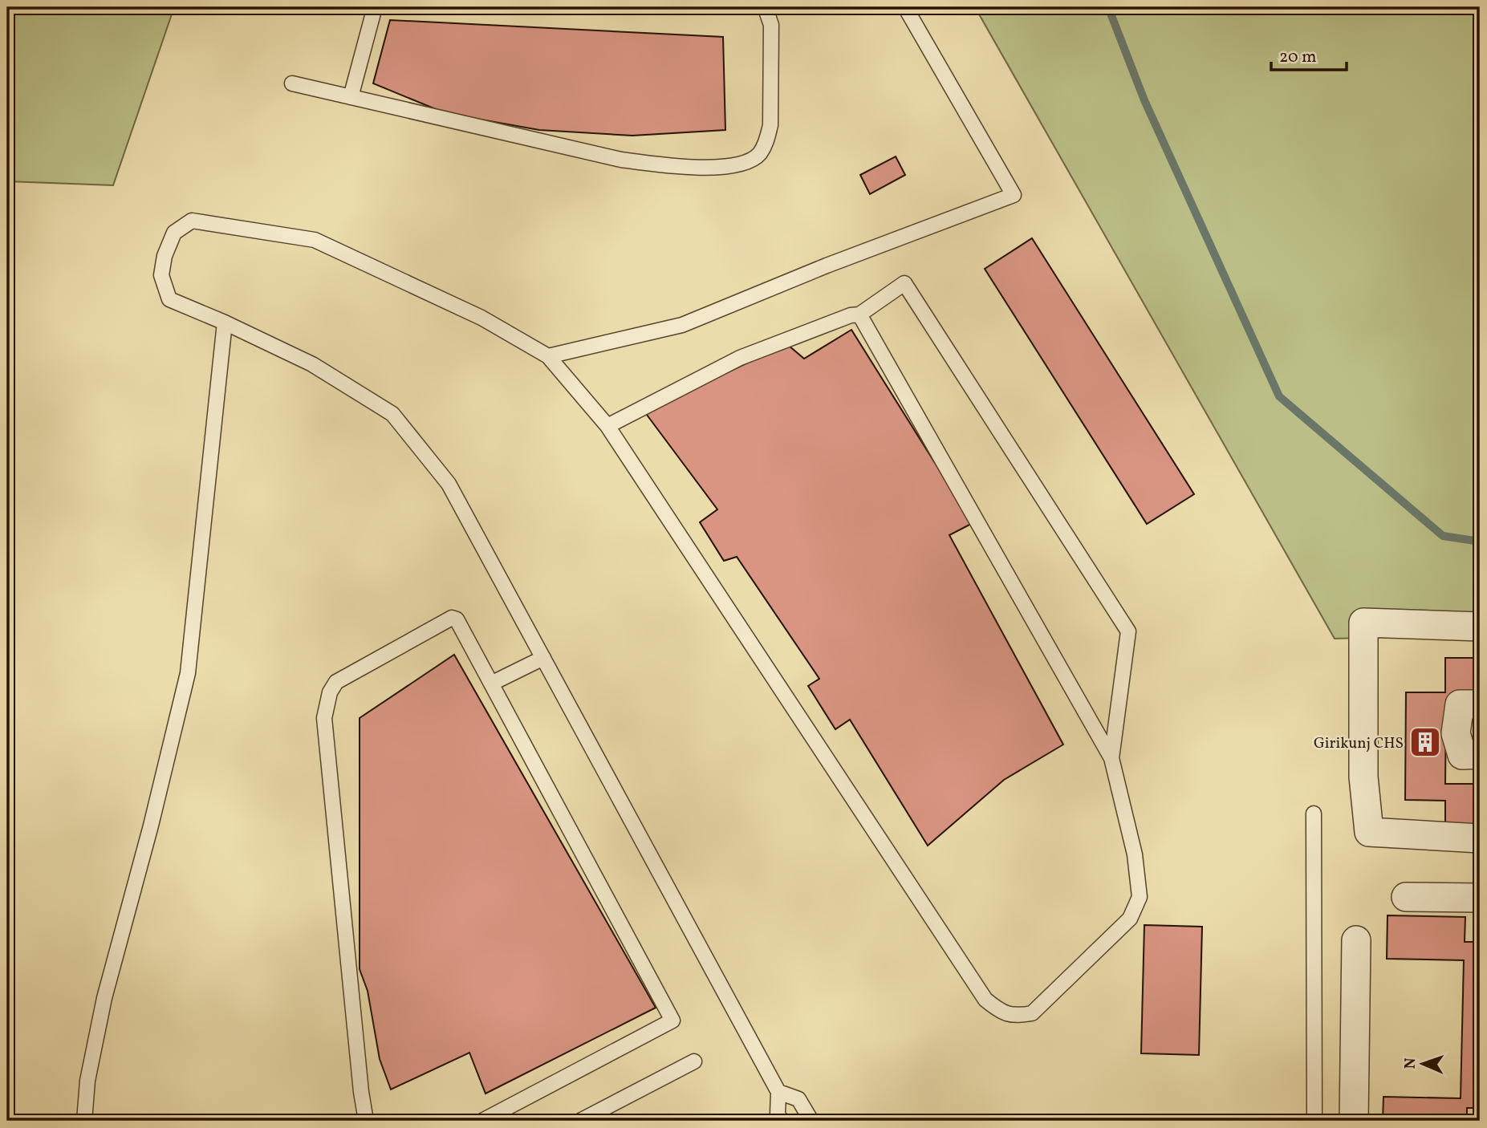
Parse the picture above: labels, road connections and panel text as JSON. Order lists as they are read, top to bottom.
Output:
{
  "places": {
    "building": ["Girikunj CHS"]
  },
  "scale_bar": "20 m",
  "north": "left"
}
